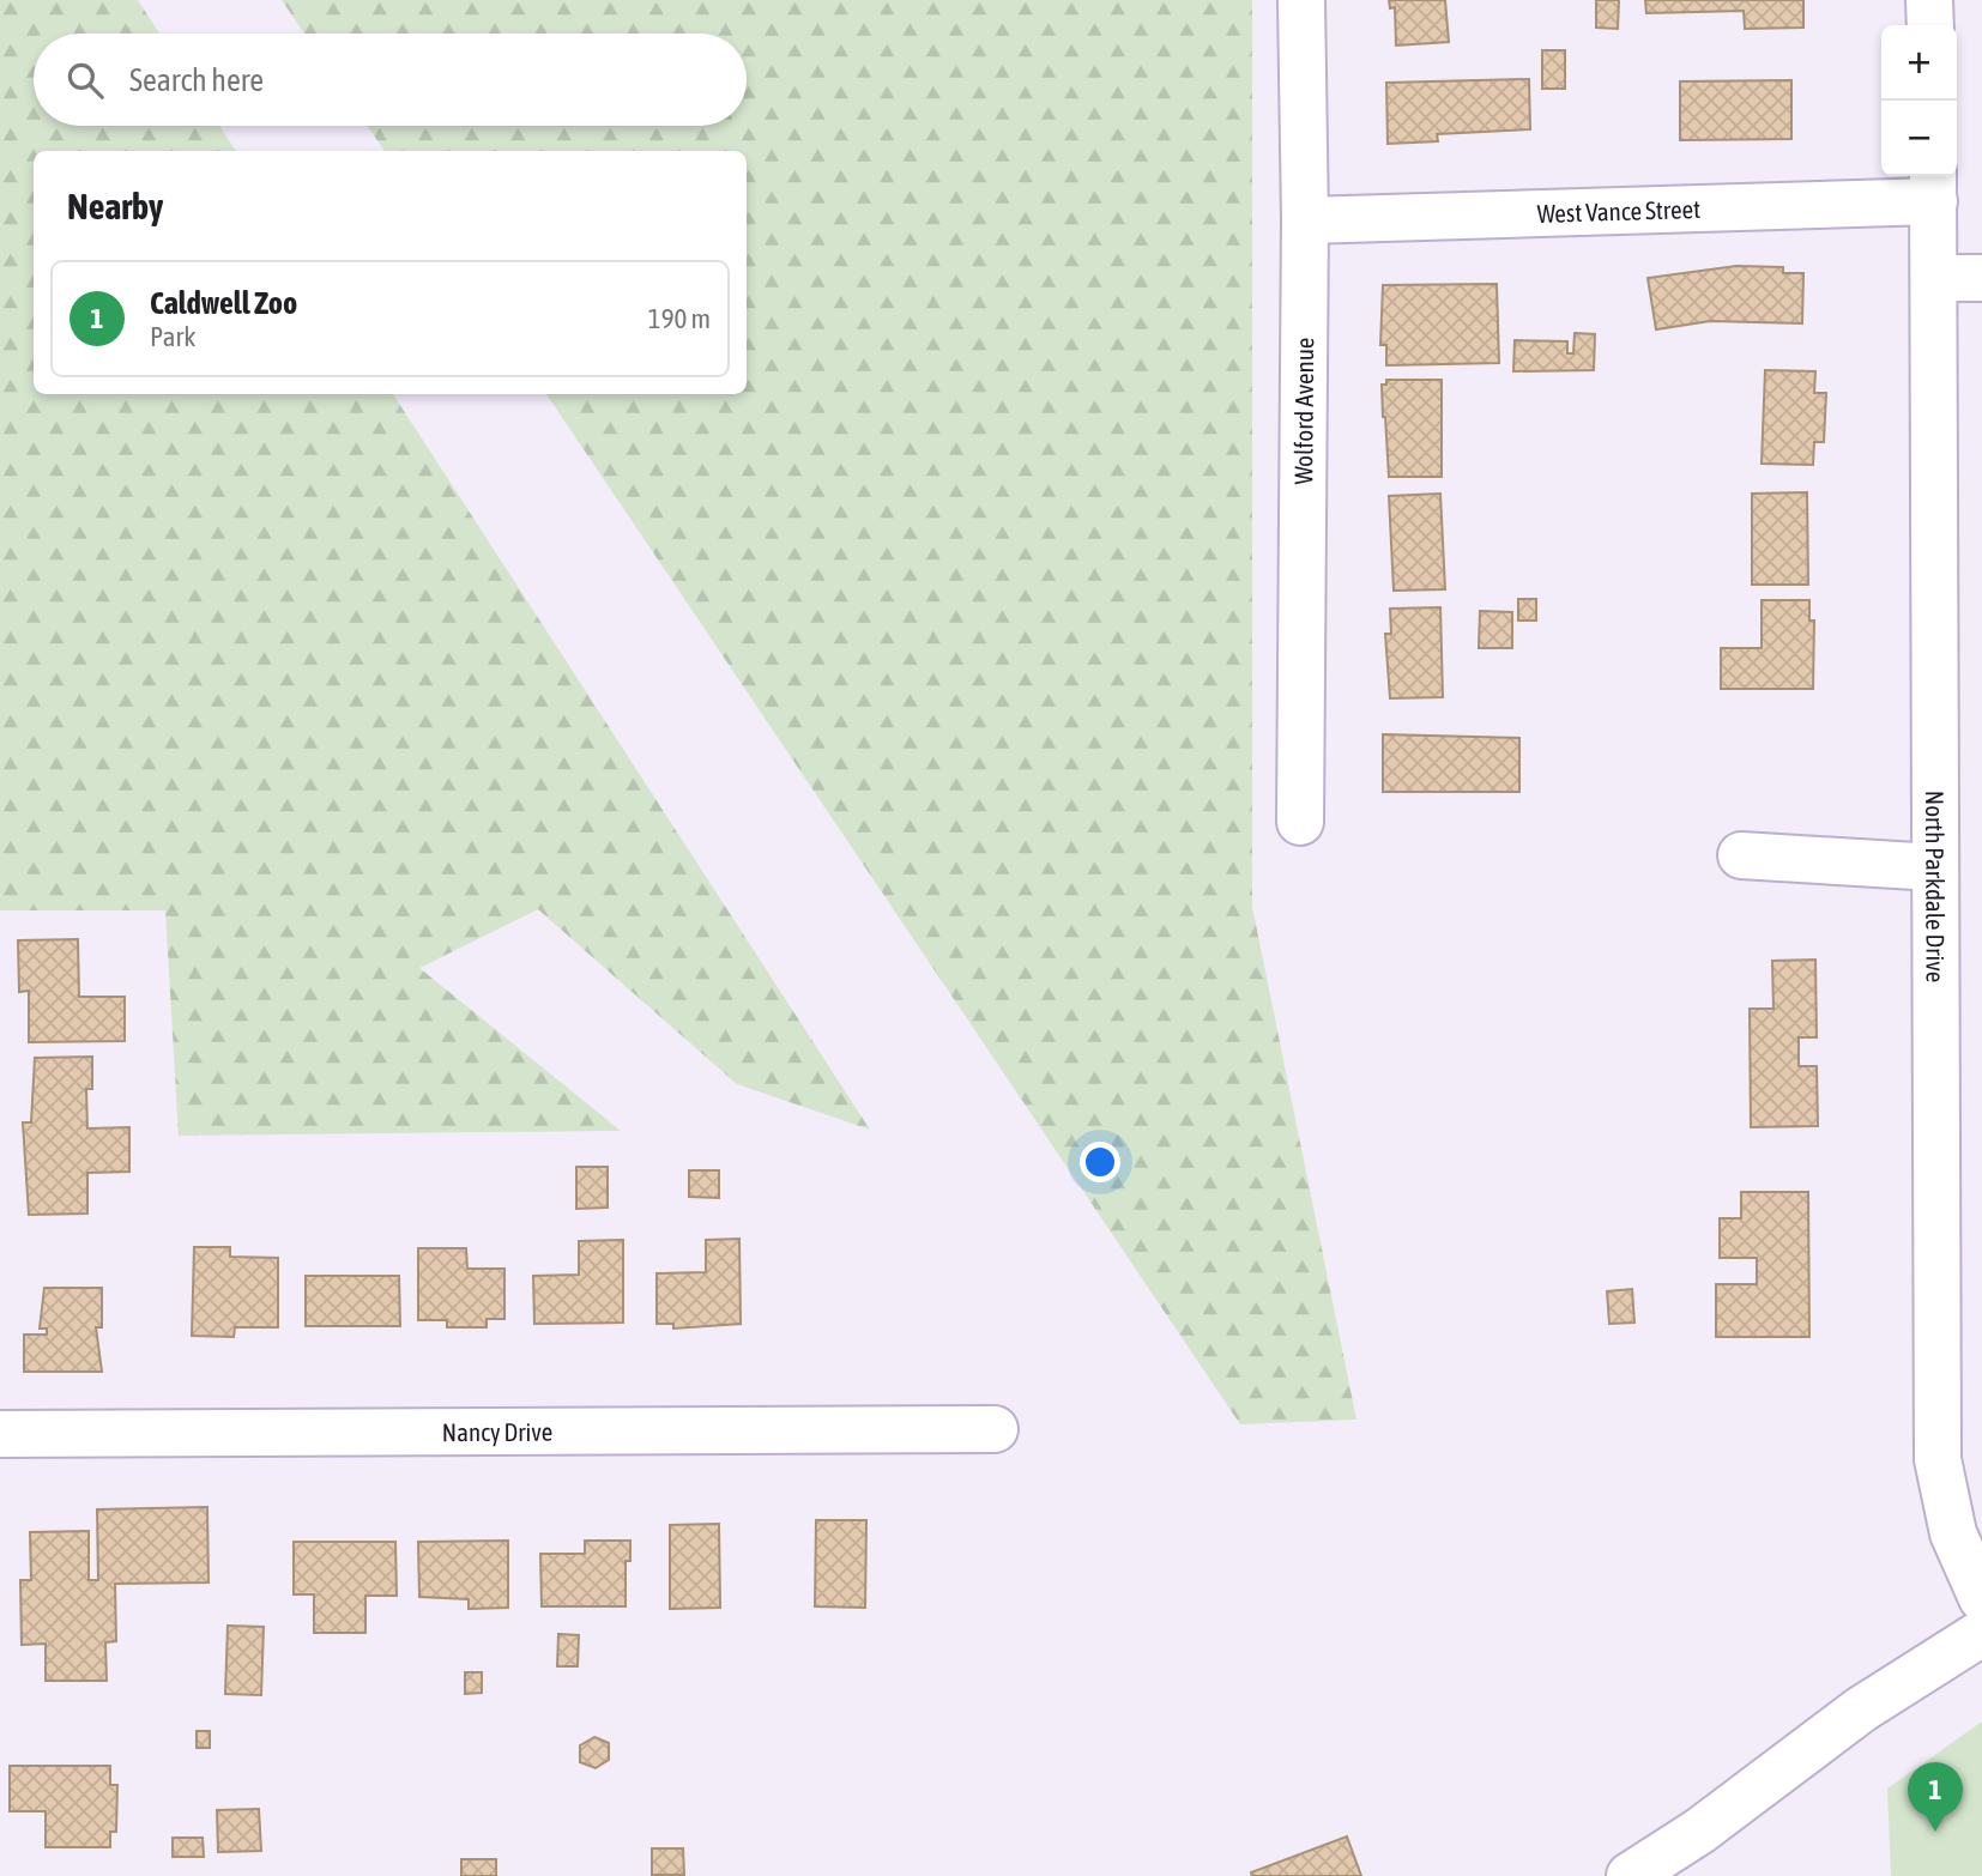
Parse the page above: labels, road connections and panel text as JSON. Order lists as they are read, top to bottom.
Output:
{
  "streets": {
    "street": [
      "West Vance Street",
      "Wolford Avenue",
      "North Parkdale Drive",
      "Nancy Drive"
    ]
  },
  "crossings": [
    ["West Vance Street", "Wolford Avenue"],
    ["West Vance Street", "North Parkdale Drive"]
  ],
  "page": {
    "map_buttons": ["+", "−"],
    "search": "Search here",
    "heading": "Nearby",
    "list": [
      {
        "mark": "1",
        "name": "Caldwell Zoo",
        "note": "Park",
        "value": "190 m"
      }
    ],
    "pins": "1"
  }
}
